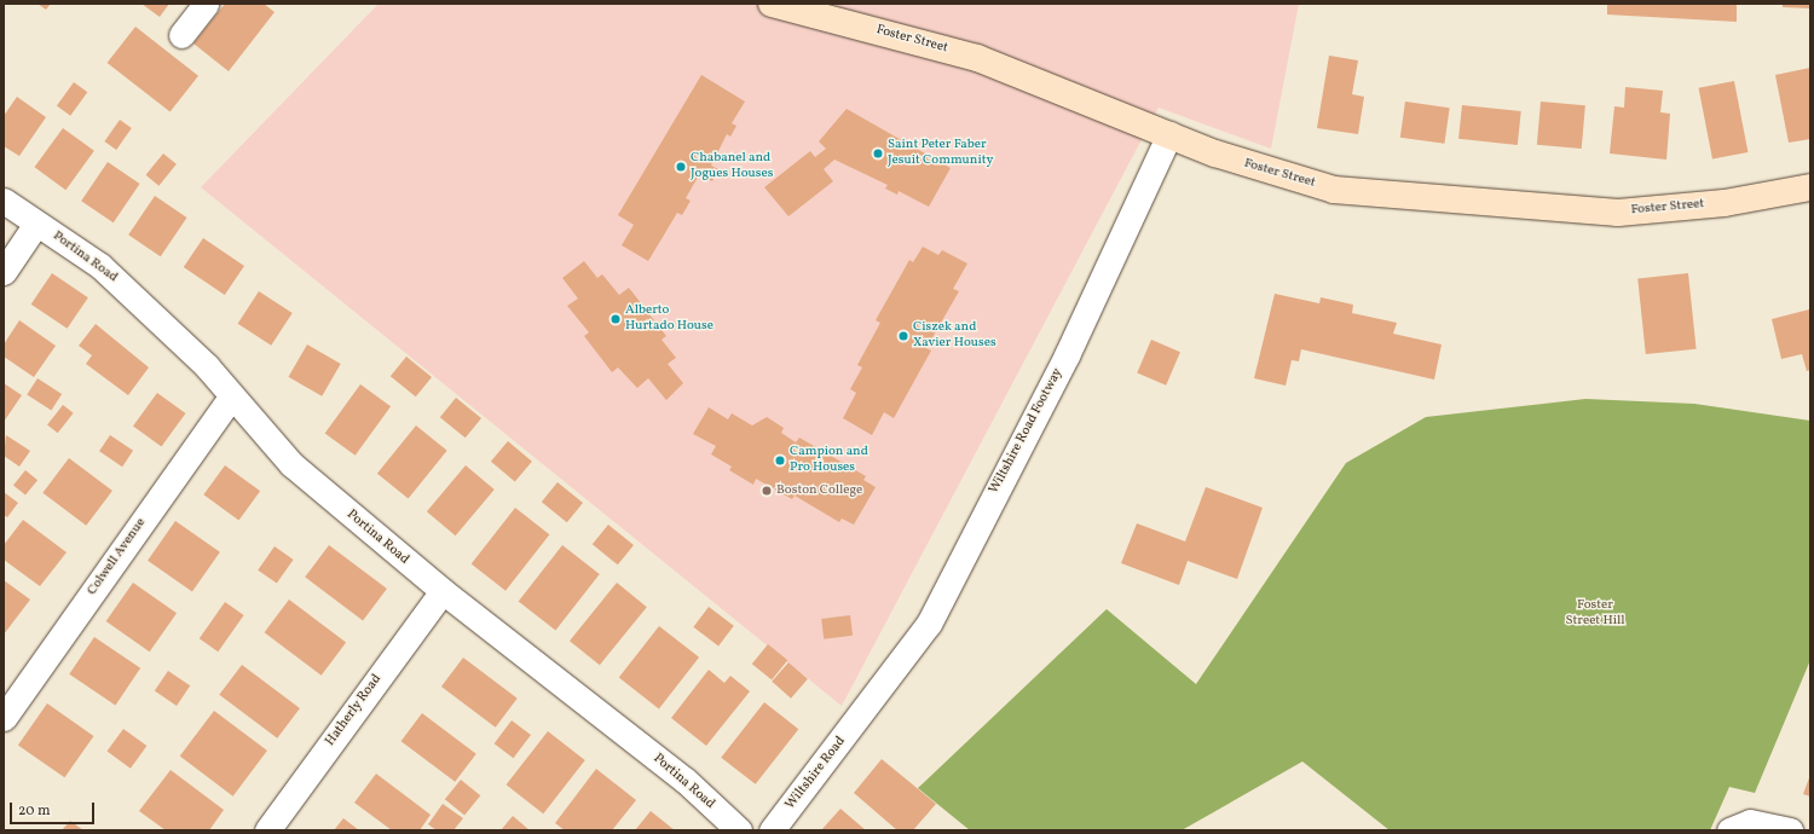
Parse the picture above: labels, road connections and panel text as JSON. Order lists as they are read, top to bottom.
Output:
{
  "streets": {
    "street": [
      "Foster Street",
      "Portina Road",
      "Wiltshire Road Footway",
      "Colwell Avenue",
      "Hatherly Road",
      "Wiltshire Road"
    ]
  },
  "crossings": [
    ["Foster Street", "Wiltshire Road Footway"],
    ["Portina Road", "Colwell Avenue"],
    ["Portina Road", "Hatherly Road"],
    ["Wiltshire Road Footway", "Wiltshire Road"]
  ],
  "parks": ["Foster Street Hill"],
  "places": [
    "Saint Peter Faber Jesuit Community",
    "Chabanel and Jogues Houses",
    "Alberto Hurtado House",
    "Ciszek and Xavier Houses",
    "Campion and Pro Houses",
    "Boston College"
  ],
  "scale_bar": "20 m"
}
